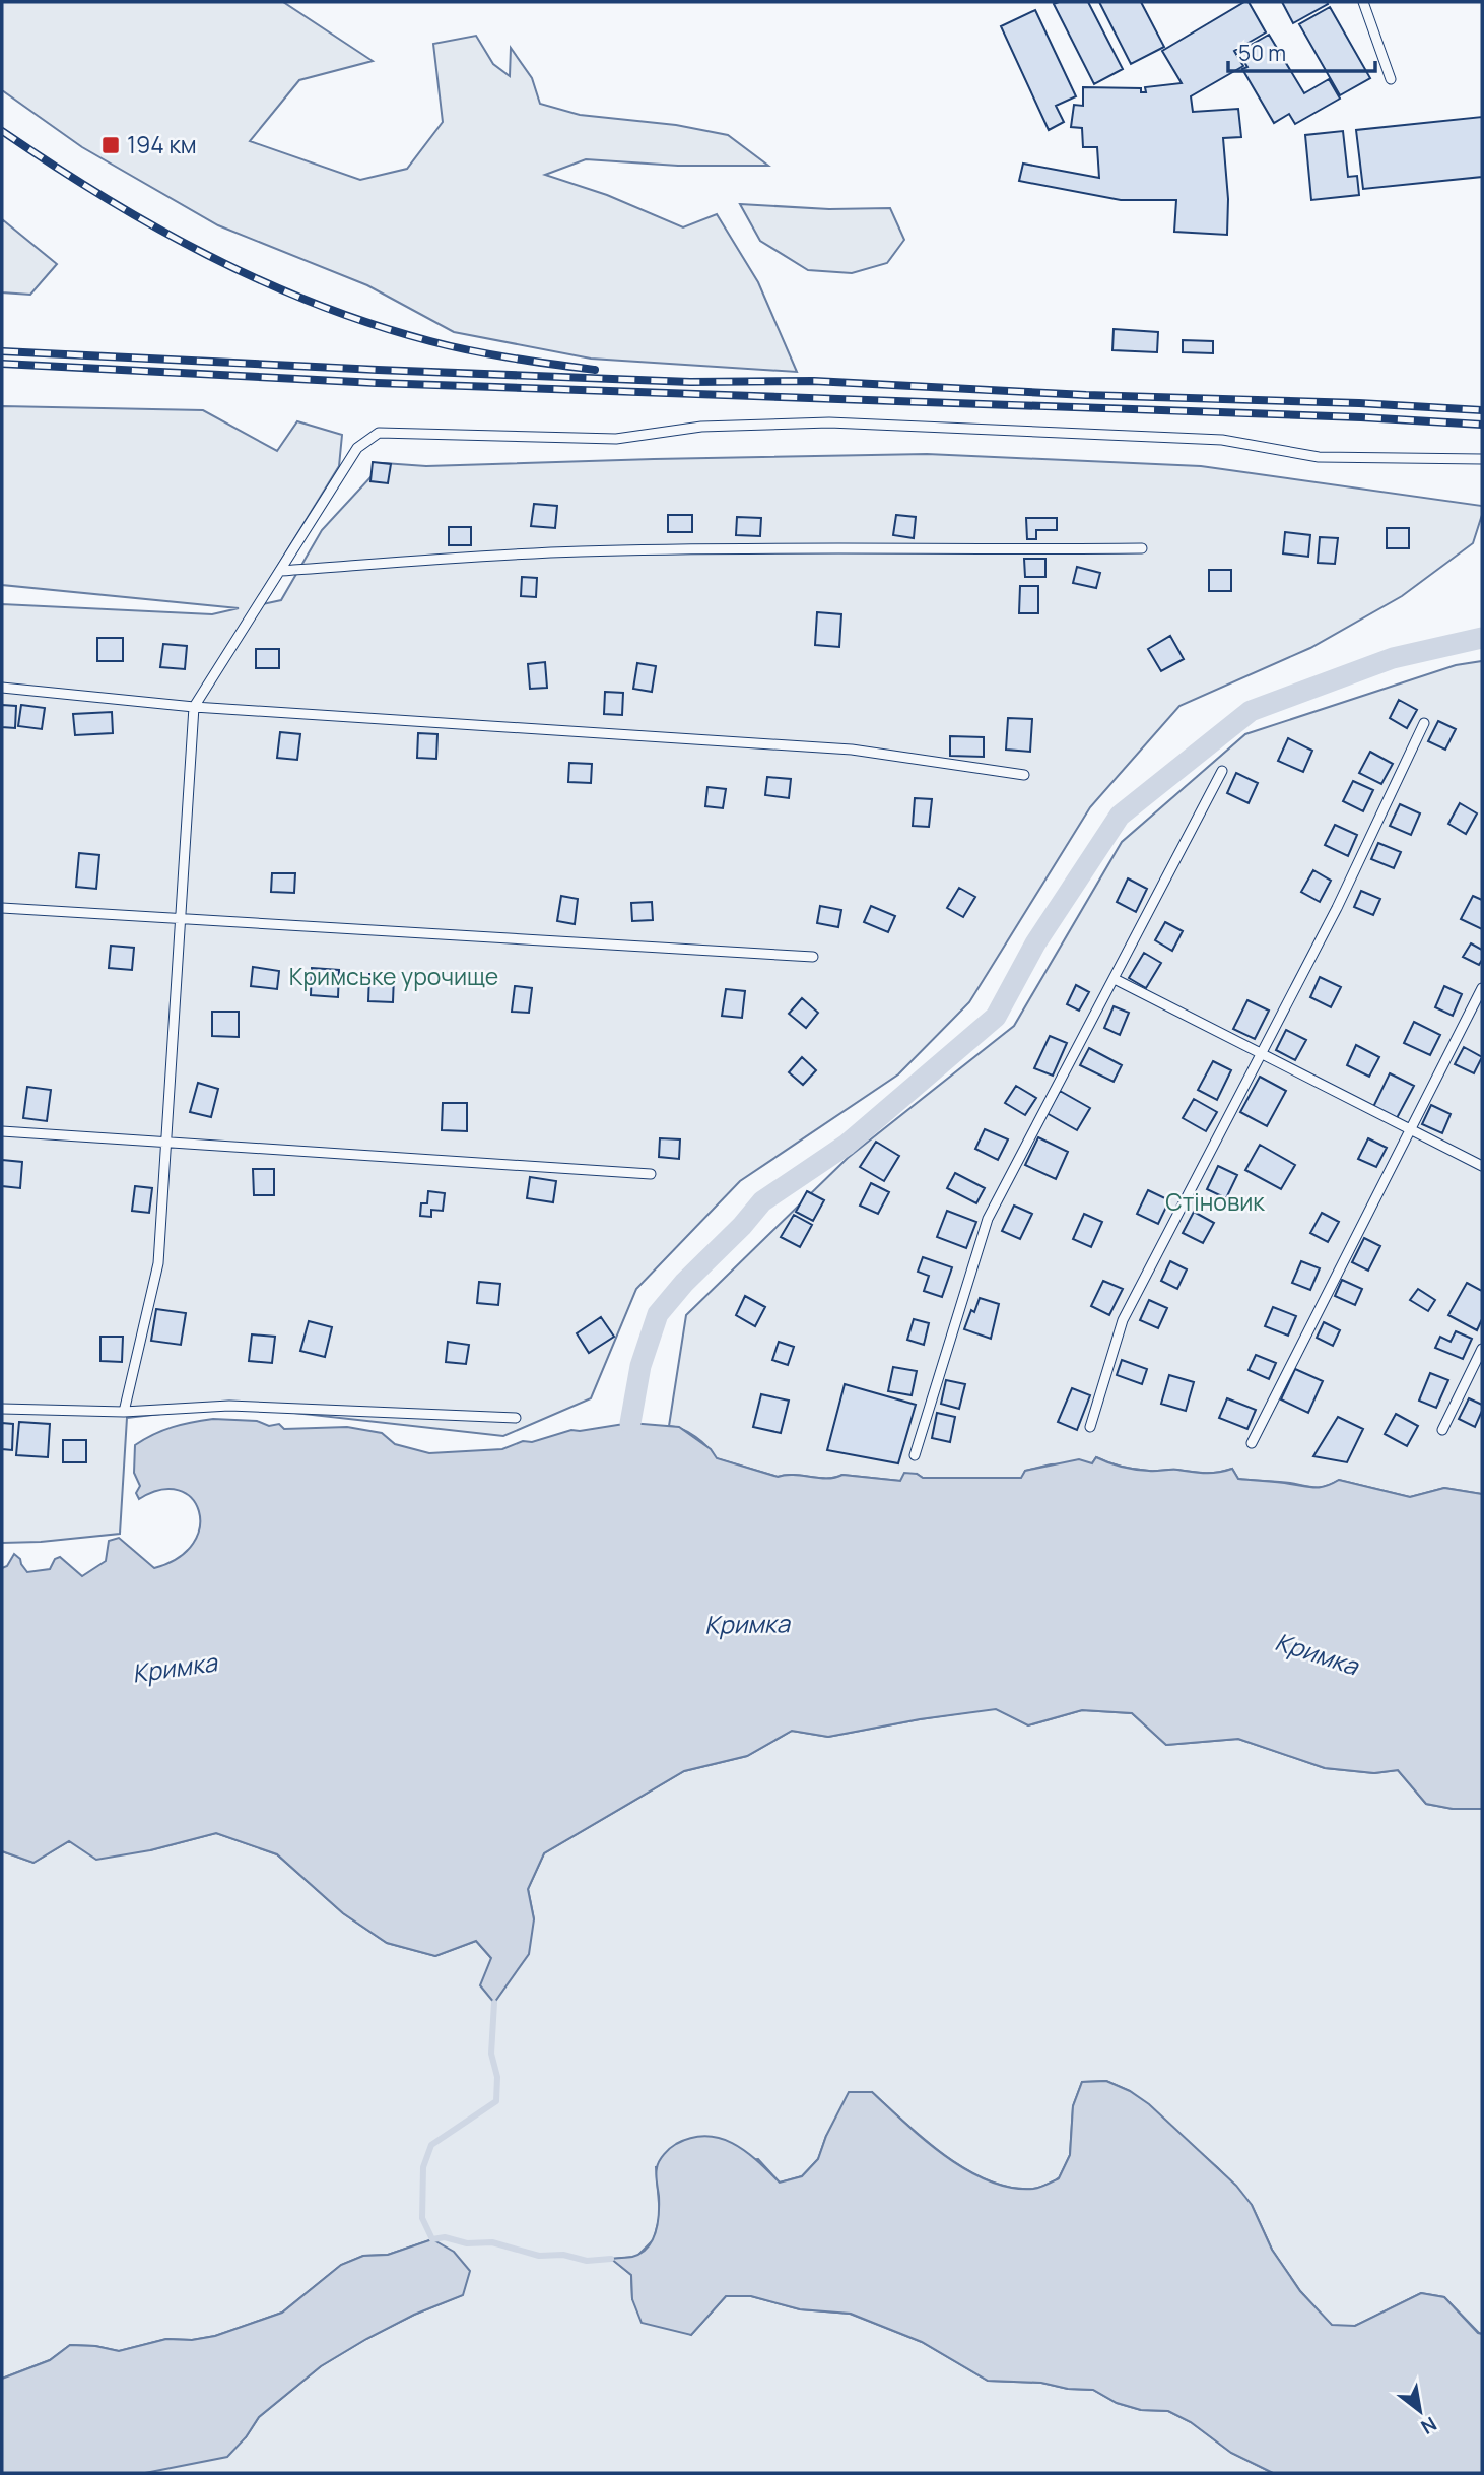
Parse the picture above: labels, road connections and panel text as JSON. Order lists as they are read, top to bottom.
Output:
{
  "water": ["Кримка"],
  "parks": ["Кримське урочище", "Стіновик"],
  "places": {
    "transit": ["194 км"]
  },
  "scale_bar": "50 m",
  "north": "bottom right"
}
